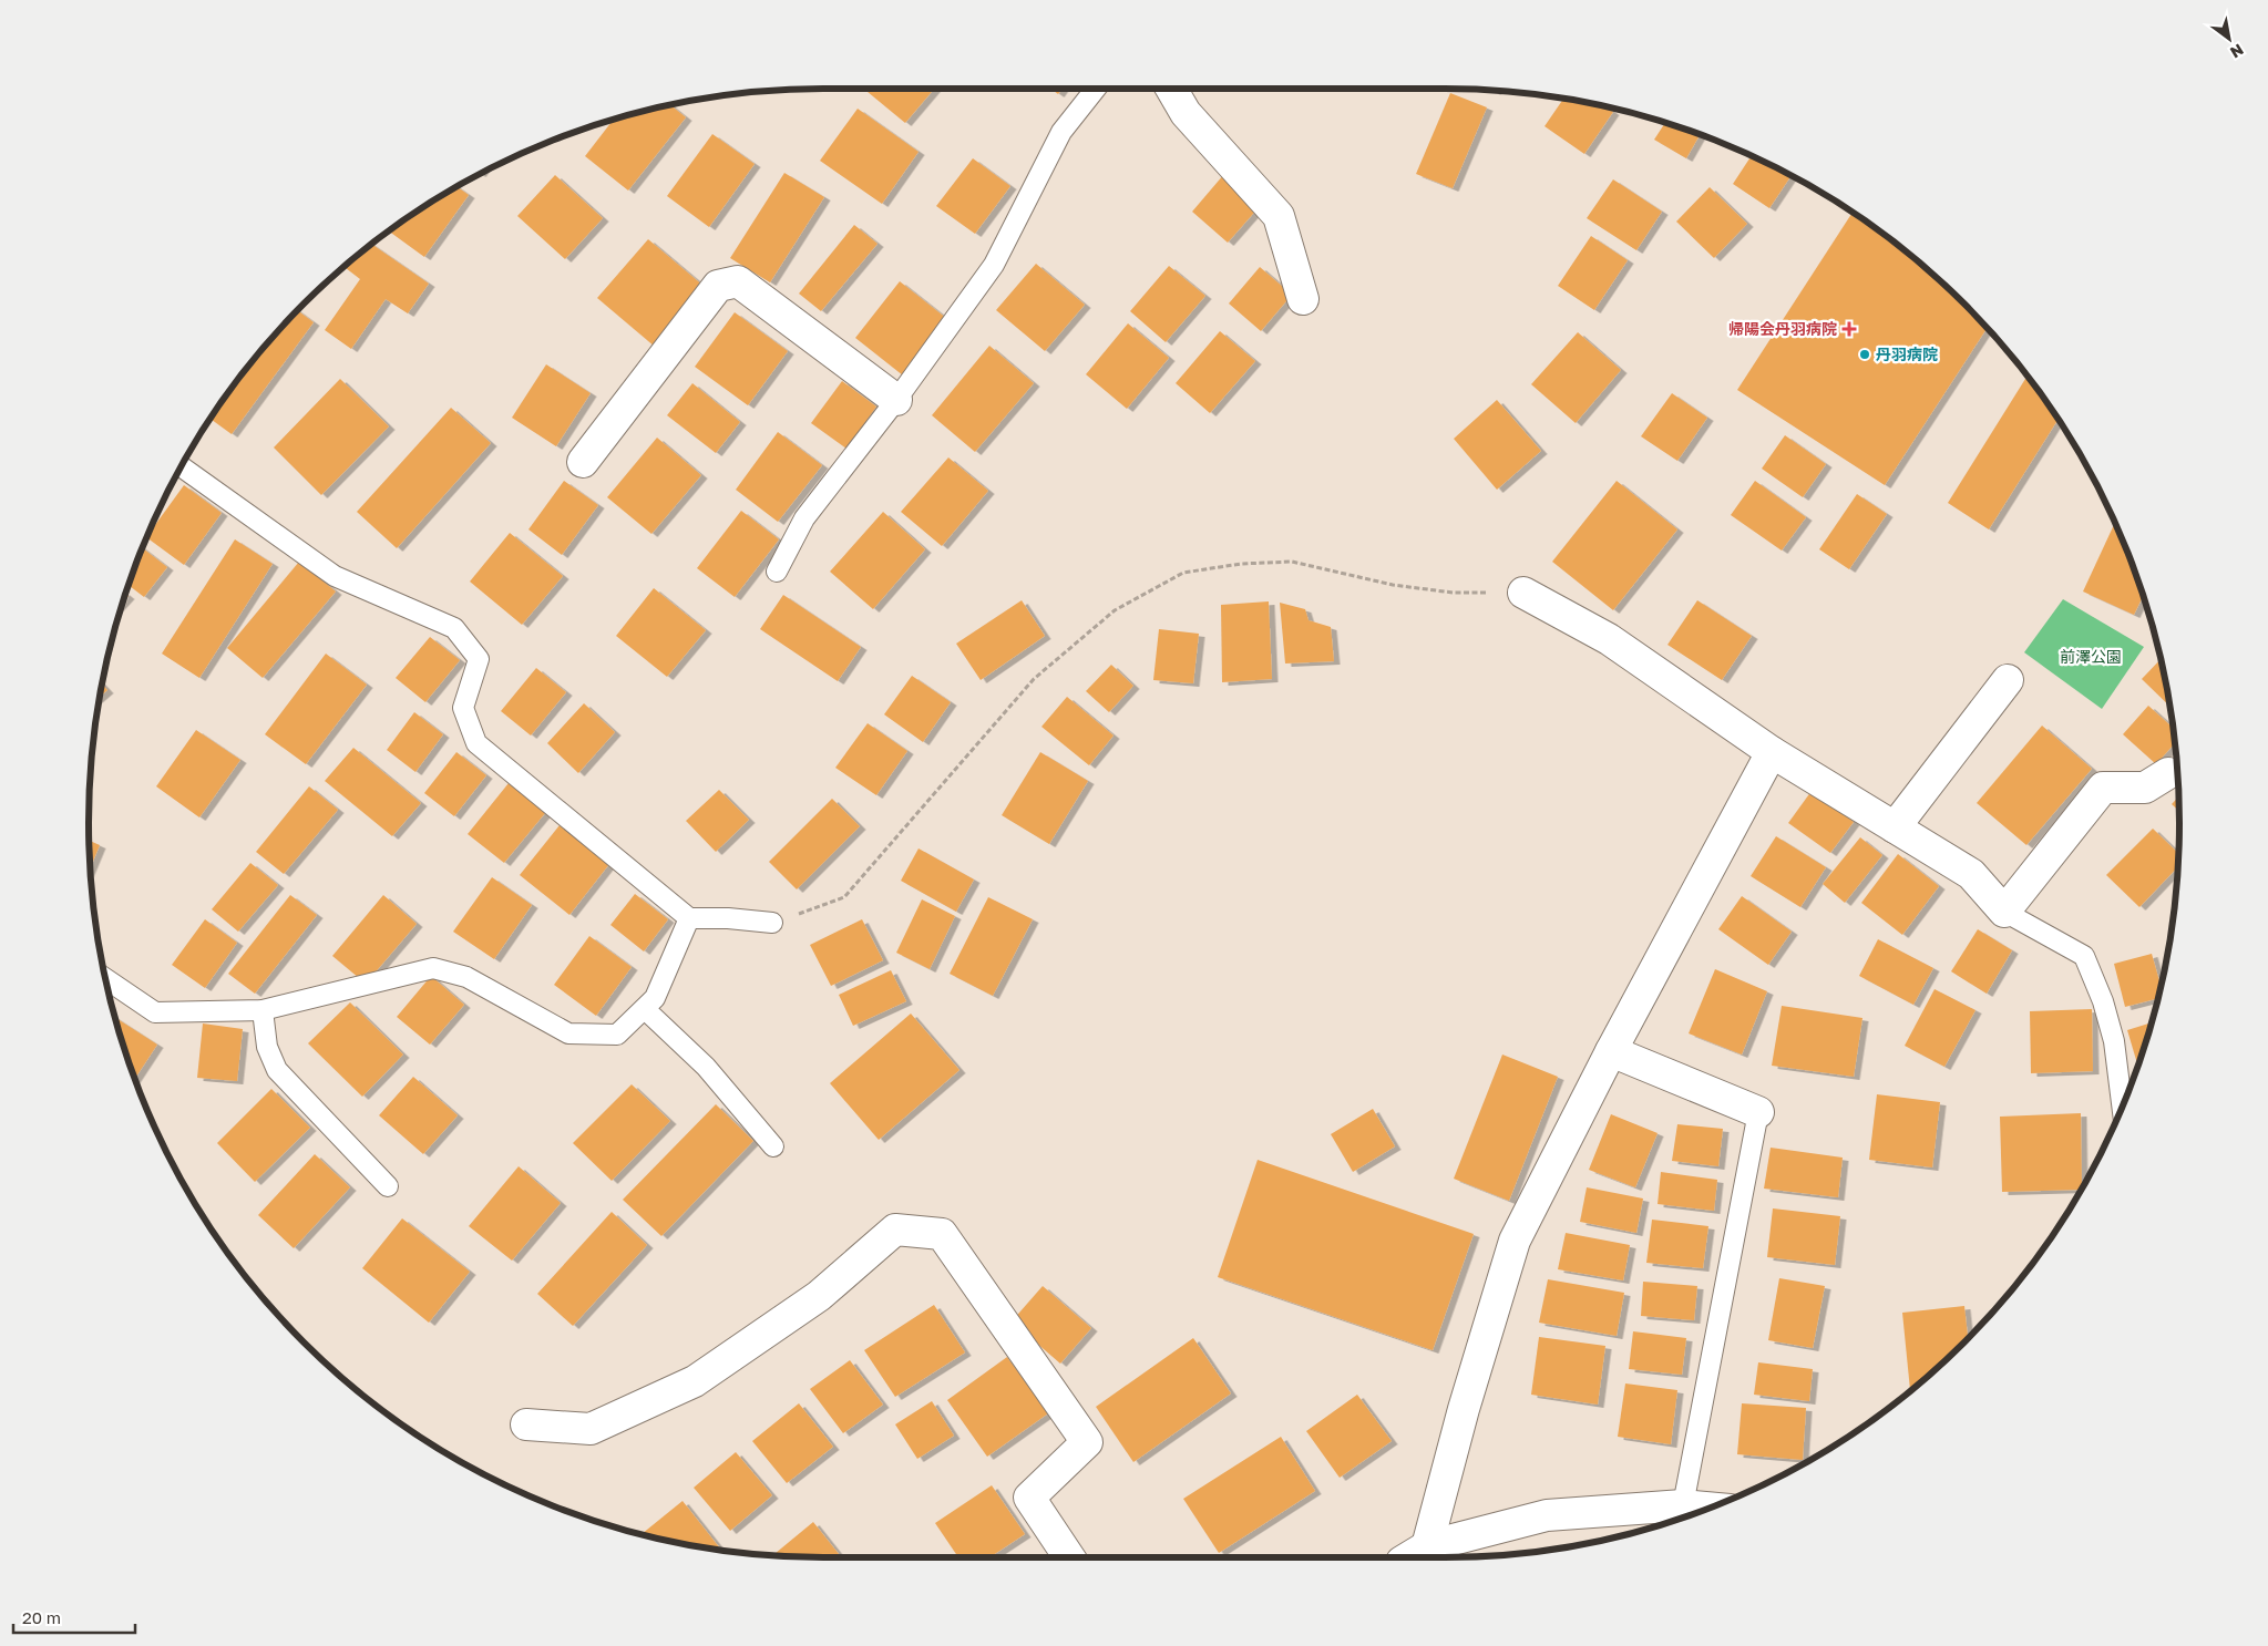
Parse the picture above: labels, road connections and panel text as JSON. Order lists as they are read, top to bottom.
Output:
{
  "parks": ["前澤公園"],
  "places": {
    "health": ["帰陽会丹羽病院"],
    "other": ["丹羽病院"]
  },
  "scale_bar": "20 m",
  "north": "bottom right"
}
